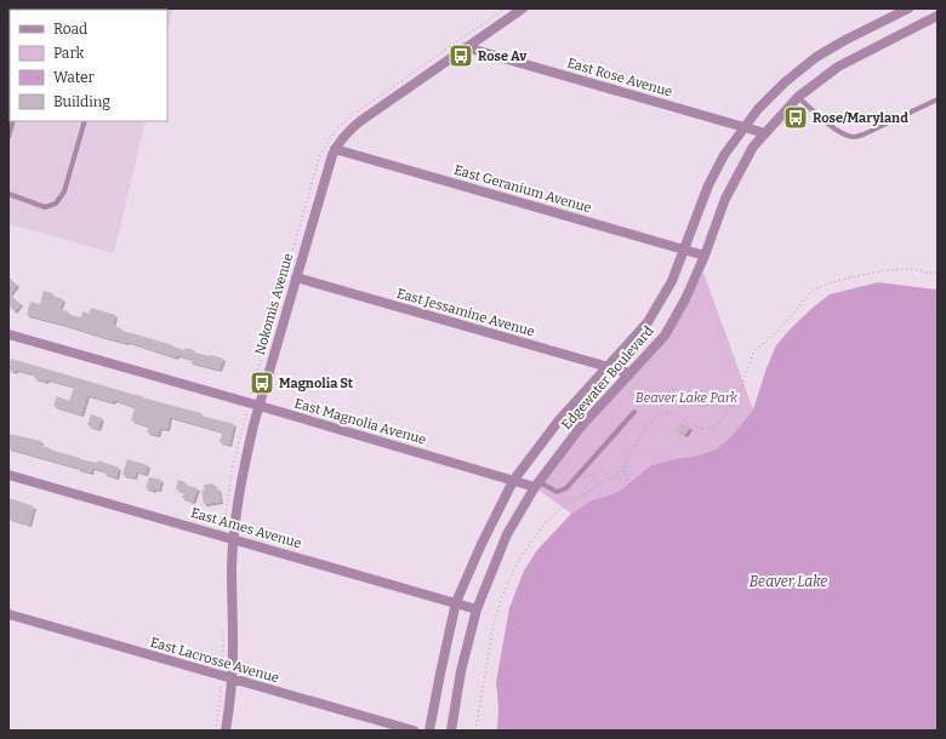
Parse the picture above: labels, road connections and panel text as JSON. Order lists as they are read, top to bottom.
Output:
{
  "streets": {
    "street": [
      "East Rose Avenue",
      "East Geranium Avenue",
      "Nokomis Avenue",
      "East Jessamine Avenue",
      "Edgewater Boulevard",
      "East Magnolia Avenue",
      "East Ames Avenue",
      "East Lacrosse Avenue"
    ]
  },
  "crossings": [
    ["East Rose Avenue", "Nokomis Avenue"],
    ["East Rose Avenue", "Edgewater Boulevard"],
    ["East Geranium Avenue", "Nokomis Avenue"],
    ["East Geranium Avenue", "Edgewater Boulevard"],
    ["Nokomis Avenue", "East Jessamine Avenue"],
    ["Nokomis Avenue", "East Magnolia Avenue"],
    ["Nokomis Avenue", "East Ames Avenue"],
    ["Nokomis Avenue", "East Lacrosse Avenue"],
    ["East Jessamine Avenue", "Edgewater Boulevard"],
    ["Edgewater Boulevard", "East Magnolia Avenue"],
    ["Edgewater Boulevard", "East Ames Avenue"]
  ],
  "water": ["Beaver Lake"],
  "parks": ["Beaver Lake Park"],
  "places": {
    "bus stop": ["Rose Av", "Rose/Maryland", "Magnolia St"]
  },
  "legend": [
    "Road",
    "Park",
    "Water",
    "Building"
  ]
}
